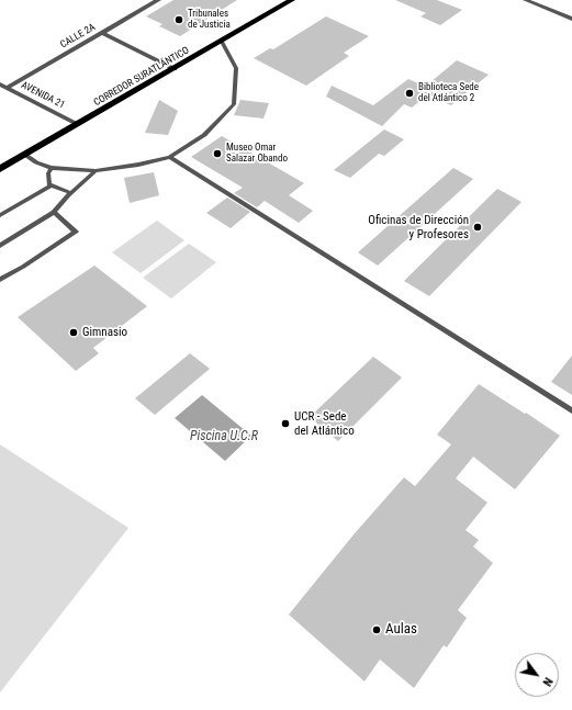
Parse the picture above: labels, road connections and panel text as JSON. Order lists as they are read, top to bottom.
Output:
{
  "streets": {
    "main road": ["CORREDOR SURATLÁNTICO"],
    "street": ["CALLE 2A", "AVENIDA 21"]
  },
  "crossings": [
    ["CALLE 2A", "AVENIDA 21"],
    ["CORREDOR SURATLÁNTICO", "AVENIDA 21"]
  ],
  "water": ["Piscina U.C.R"],
  "places": [
    "Tribunales de Justicia",
    "Biblioteca Sede del Atlántico 2",
    "Museo Omar Salazar Obando",
    "Oficinas de Dirección y Profesores",
    "Gimnasio",
    "UCR - Sede del Atlántico",
    "Aulas"
  ],
  "north": "bottom right"
}
